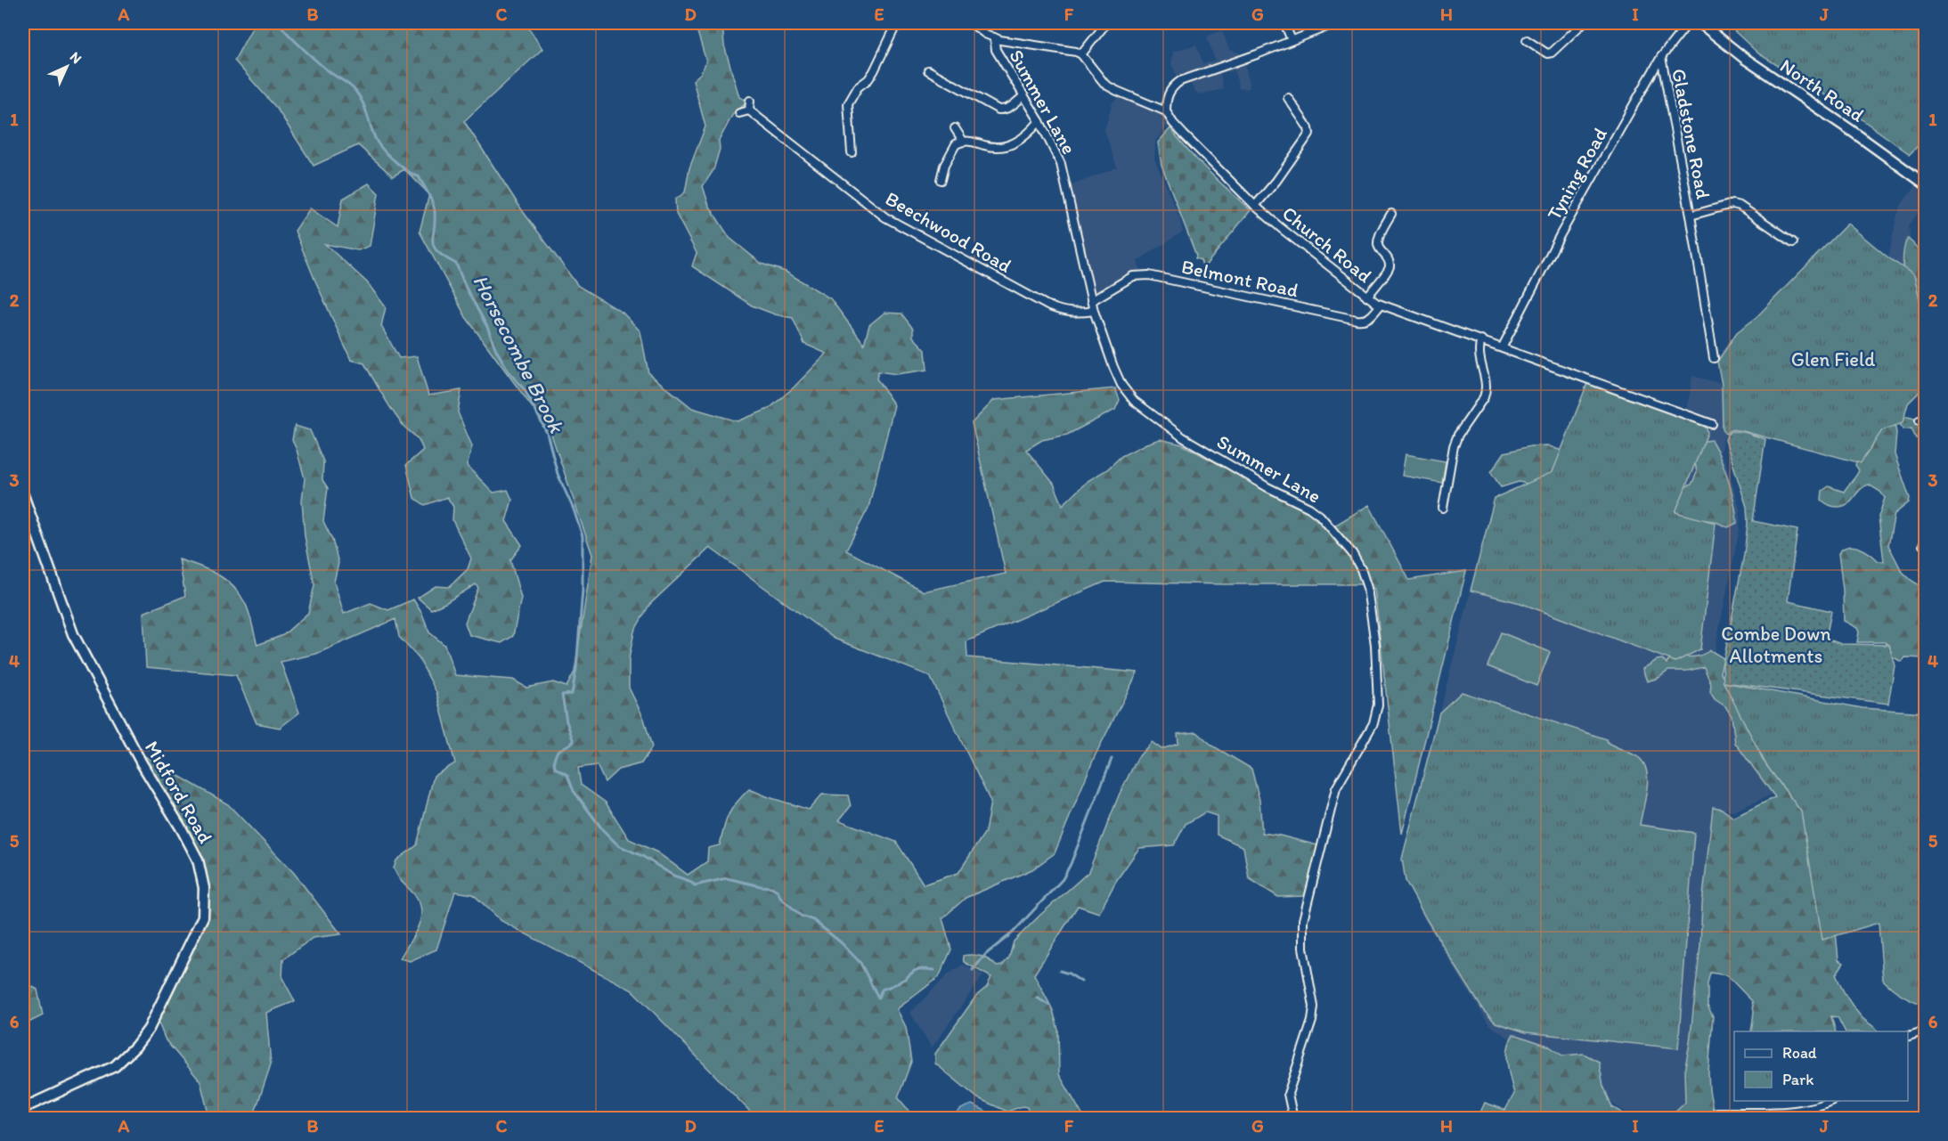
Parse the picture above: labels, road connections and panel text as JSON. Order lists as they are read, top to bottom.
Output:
{
  "streets": {
    "main road": ["North Road", "Midford Road"],
    "street": [
      "Summer Lane",
      "Gladstone Road",
      "Tyning Road",
      "Beechwood Road",
      "Church Road",
      "Belmont Road"
    ]
  },
  "crossings": [
    ["Summer Lane", "Beechwood Road"],
    ["Summer Lane", "Belmont Road"],
    ["Gladstone Road", "Tyning Road"],
    ["Tyning Road", "Church Road"],
    ["Church Road", "Belmont Road"]
  ],
  "water": ["Horsecombe Brook"],
  "parks": ["Glen Field", "Combe Down Allotments"],
  "legend": ["Road", "Park"],
  "north": "top right",
  "grid": {
    "columns": [
      "A",
      "B",
      "C",
      "D",
      "E",
      "F",
      "G",
      "H",
      "I",
      "J"
    ],
    "rows": [
      "1",
      "2",
      "3",
      "4",
      "5",
      "6"
    ]
  }
}
